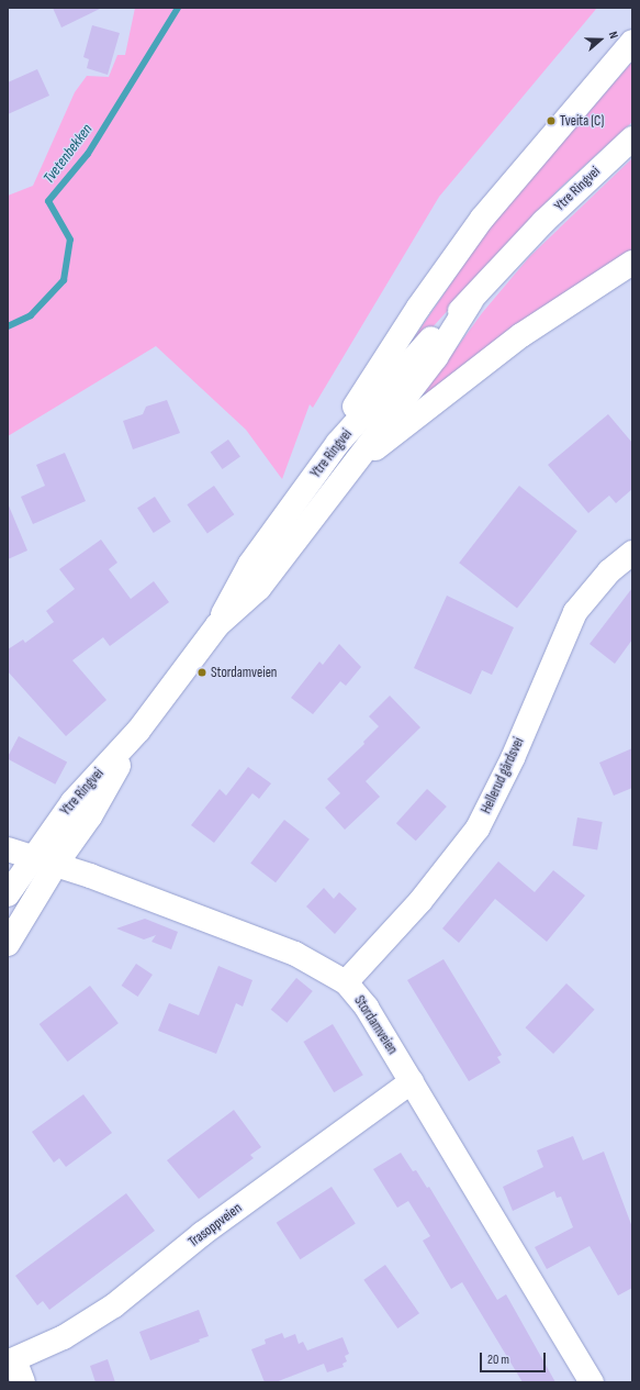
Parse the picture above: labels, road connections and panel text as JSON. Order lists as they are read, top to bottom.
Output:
{
  "streets": {
    "main road": [
      "Ytre Ringvei",
      "Hellerud gårdsvei",
      "Stordamveien",
      "Trasoppveien"
    ]
  },
  "crossings": [
    ["Ytre Ringvei", "Stordamveien"],
    ["Hellerud gårdsvei", "Stordamveien"],
    ["Stordamveien", "Trasoppveien"]
  ],
  "water": ["Tvetenbekken"],
  "places": ["Tveita (C)", "Stordamveien"],
  "scale_bar": "20 m",
  "north": "right"
}
